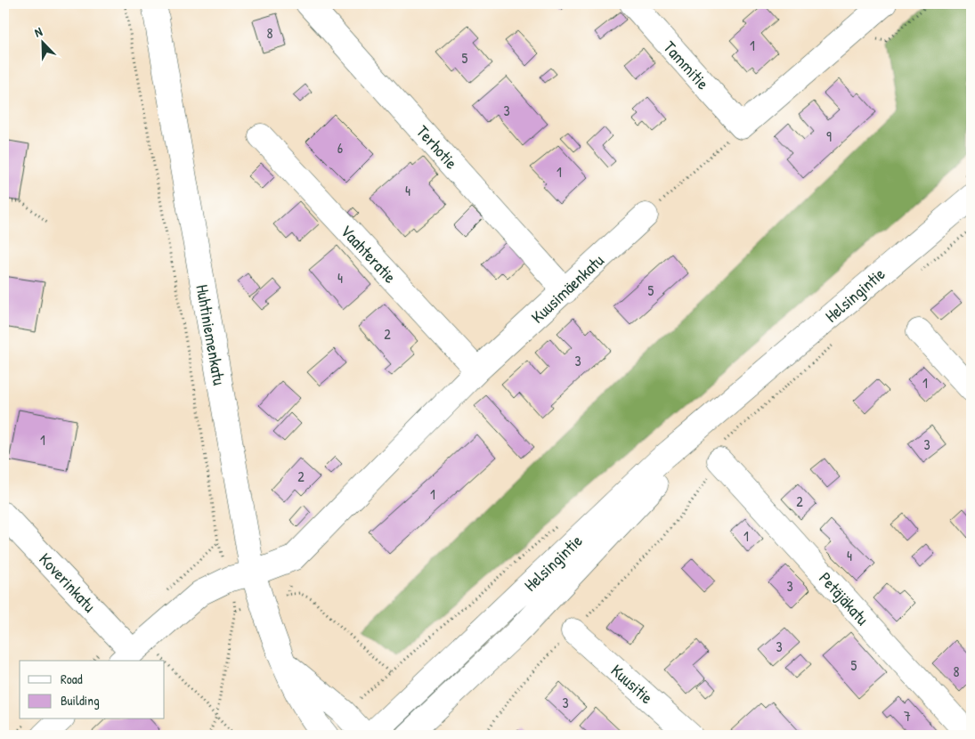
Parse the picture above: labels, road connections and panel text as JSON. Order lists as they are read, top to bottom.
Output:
{
  "streets": {
    "street": [
      "Tammitie",
      "Terhotie",
      "Vaahteratie",
      "Kuusimäenkatu",
      "Helsingintie",
      "Huhtiniemenkatu",
      "Koverinkatu",
      "Petäjäkatu",
      "Kuusitie"
    ]
  },
  "crossings": [
    ["Terhotie", "Kuusimäenkatu"],
    ["Vaahteratie", "Kuusimäenkatu"],
    ["Kuusimäenkatu", "Huhtiniemenkatu"],
    ["Kuusimäenkatu", "Koverinkatu"]
  ],
  "house_numbers": [
    "8",
    "1",
    "5",
    "3",
    "9",
    "6",
    "1",
    "4",
    "4",
    "5",
    "2",
    "3",
    "1",
    "1",
    "3",
    "2",
    "1",
    "2",
    "1",
    "4",
    "3",
    "3",
    "5",
    "8",
    "3",
    "7"
  ],
  "legend": ["Road", "Building"],
  "north": "top left"
}
